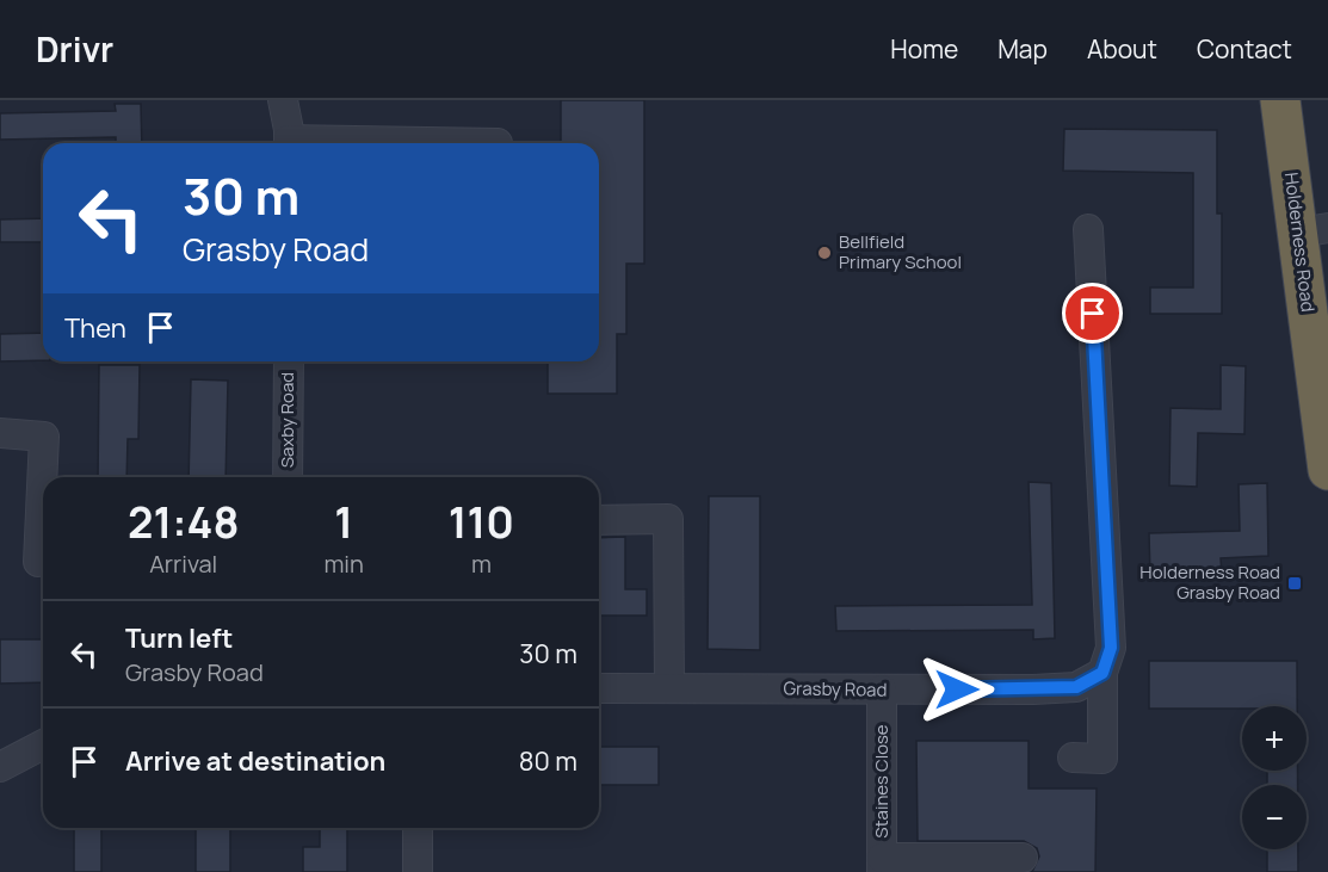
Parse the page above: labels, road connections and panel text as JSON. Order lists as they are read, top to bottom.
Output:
{
  "streets": {
    "highway": ["Holderness Road"],
    "street": ["Saxby Road", "Grasby Road", "Staines Close"]
  },
  "crossings": [
    ["Grasby Road", "Staines Close"]
  ],
  "places": {
    "other": ["Bellfield Primary School"],
    "transit": ["Holderness Road Grasby Road"]
  },
  "page": {
    "header": "Drivr",
    "nav": [
      "Home",
      "Map",
      "About",
      "Contact"
    ],
    "turn": ["30 m", "Grasby Road"],
    "then": "Then",
    "eta": [
      "21:48",
      "Arrival",
      "1",
      "min",
      "110",
      "m"
    ],
    "list": [
      {
        "name": "Turn left",
        "note": "Grasby Road",
        "value": "30 m"
      },
      {
        "name": "Arrive at destination",
        "value": "80 m"
      }
    ],
    "map_buttons": ["+", "−"]
  }
}
